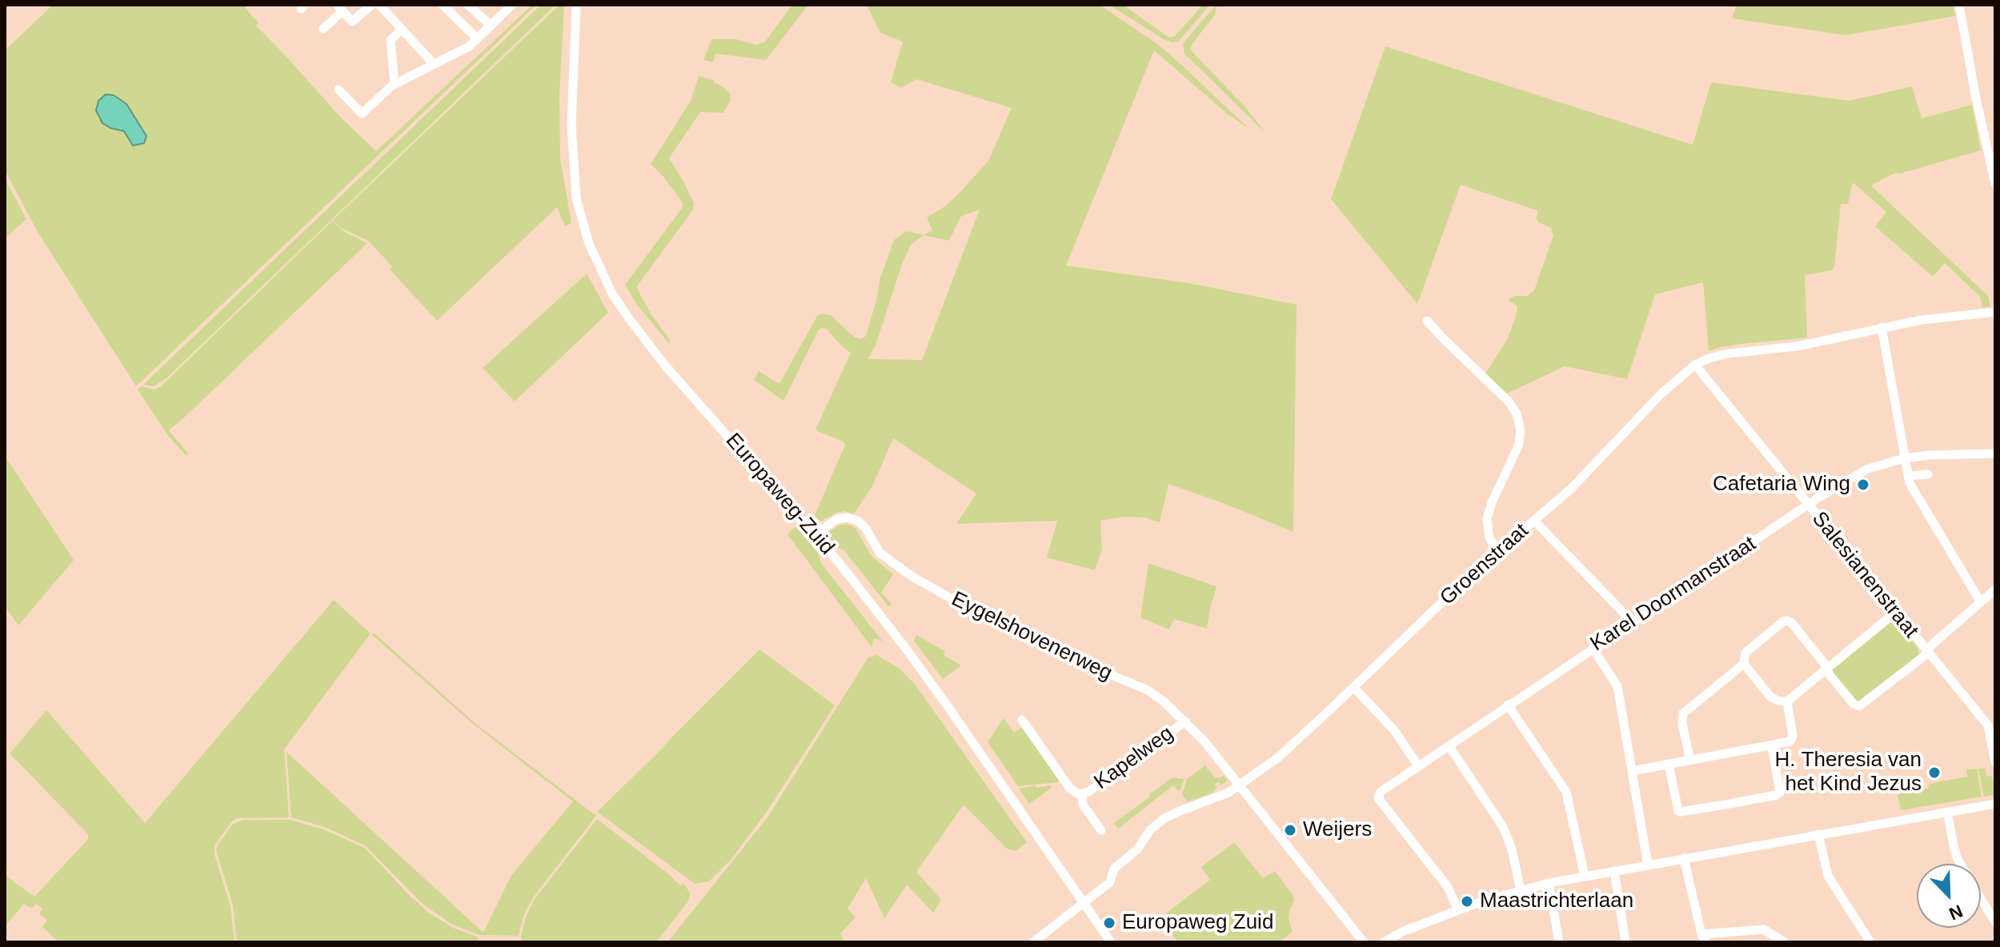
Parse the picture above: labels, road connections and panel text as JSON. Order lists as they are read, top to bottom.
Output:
{
  "streets": {
    "street": [
      "Europaweg-Zuid",
      "Groenstraat",
      "Salesianenstraat",
      "Karel Doormanstraat",
      "Eygelshovenerweg",
      "Kapelweg"
    ]
  },
  "crossings": [
    ["Europaweg-Zuid", "Groenstraat"],
    ["Europaweg-Zuid", "Eygelshovenerweg"],
    ["Groenstraat", "Salesianenstraat"],
    ["Groenstraat", "Eygelshovenerweg"],
    ["Salesianenstraat", "Karel Doormanstraat"],
    ["Eygelshovenerweg", "Kapelweg"]
  ],
  "places": [
    "Cafetaria Wing",
    "H. Theresia van het Kind Jezus",
    "Weijers",
    "Maastrichterlaan",
    "Europaweg Zuid"
  ],
  "north": "bottom right"
}
